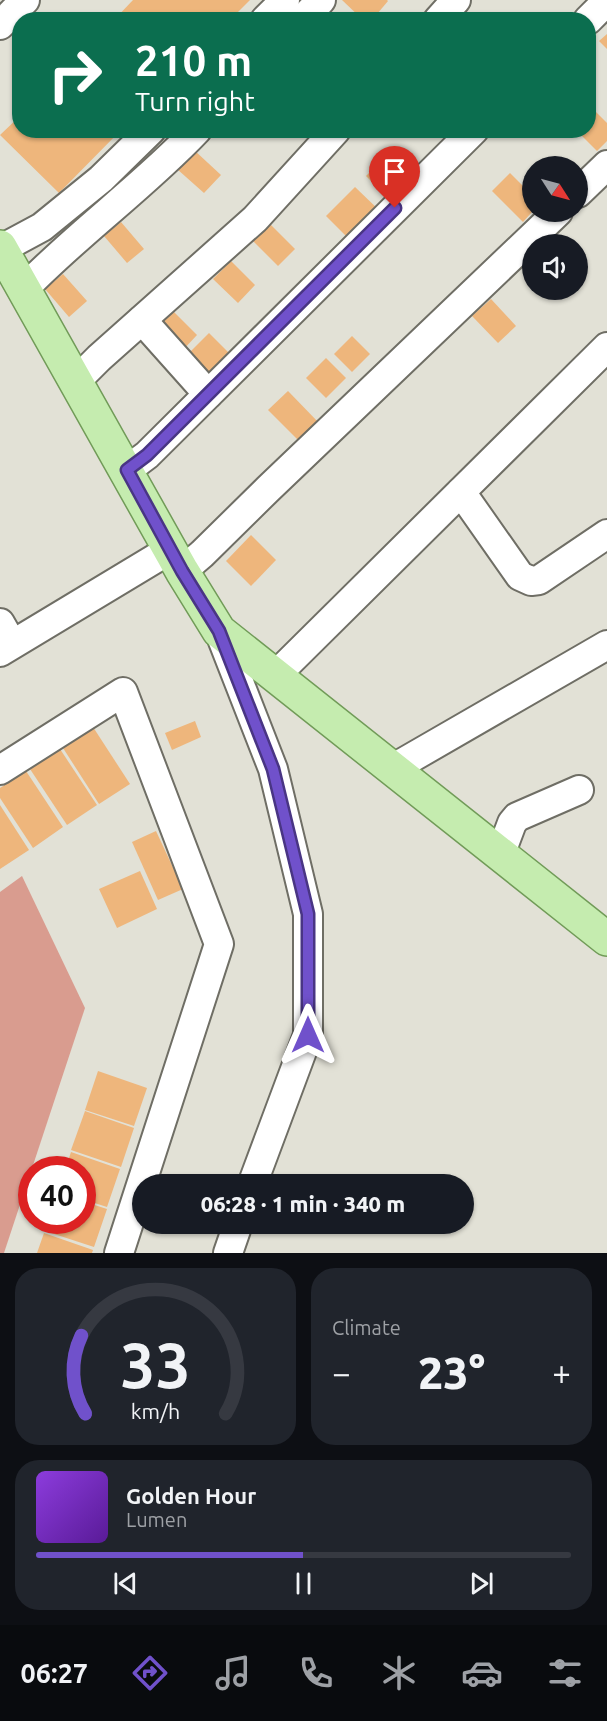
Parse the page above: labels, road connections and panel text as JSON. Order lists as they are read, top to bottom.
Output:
{
  "north": "bottom right",
  "page": {
    "turn": ["210 m", "Turn right"],
    "limit": "40",
    "trip": "06:28 · 1 min · 340 m",
    "tile": "Climate",
    "heat": ["−", "23°", "+"],
    "song": ["Golden Hour", "Lumen"],
    "tabs": "06:27",
    "gauge": ["33", "km/h"]
  }
}
